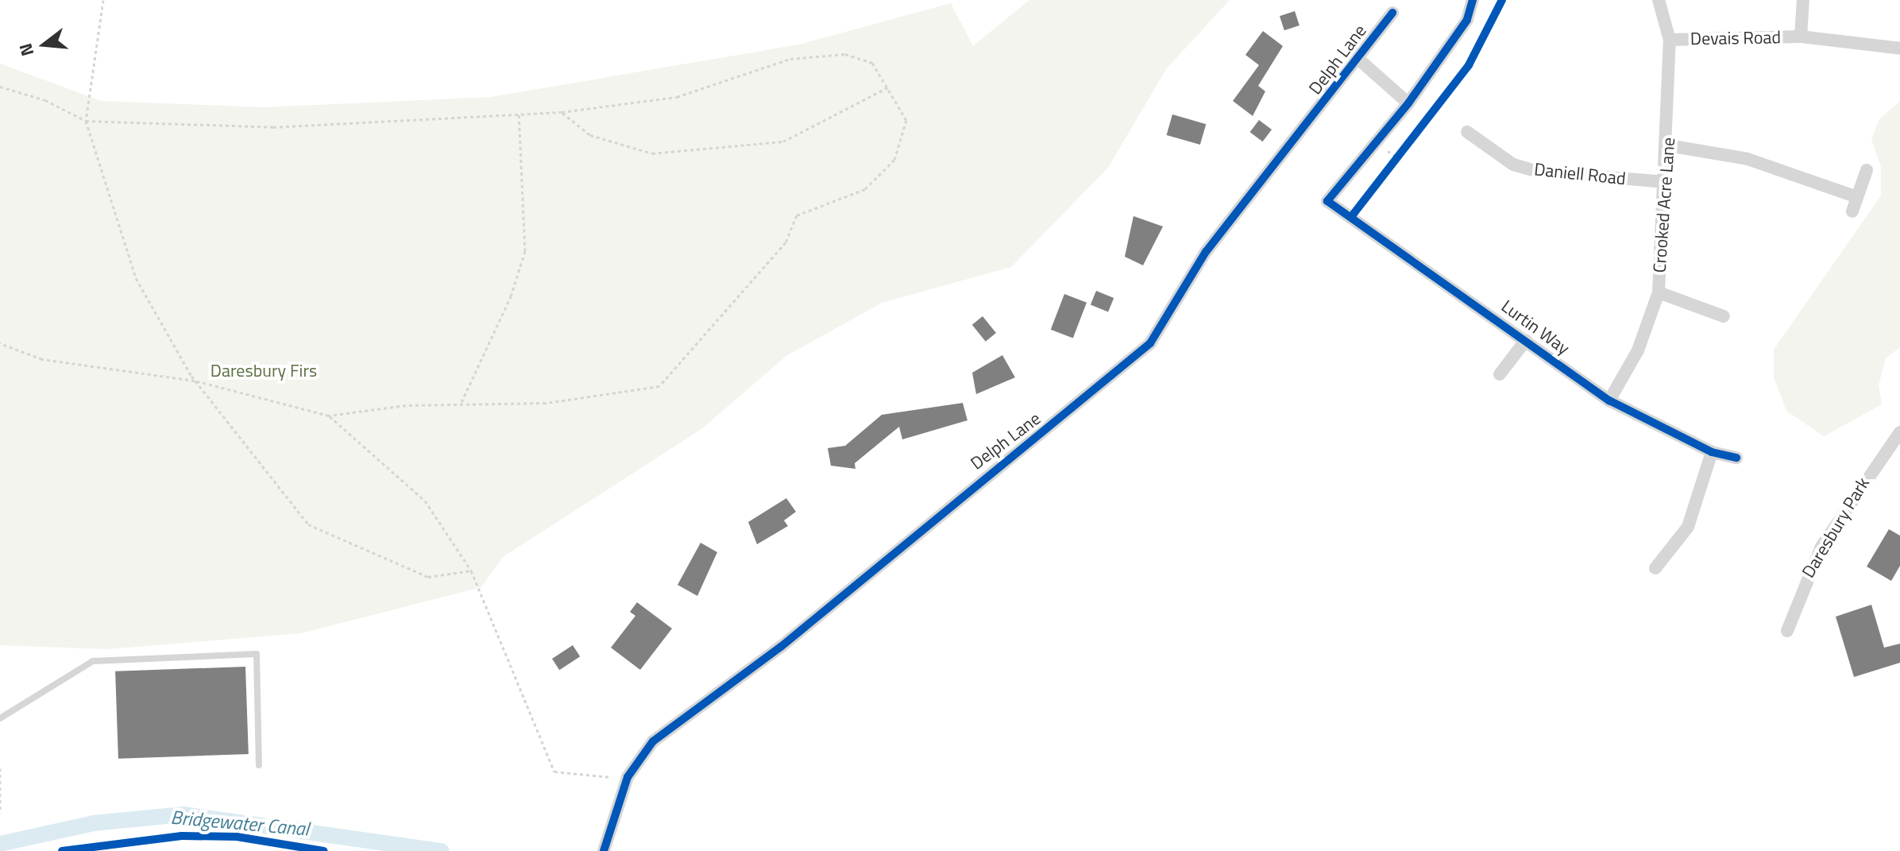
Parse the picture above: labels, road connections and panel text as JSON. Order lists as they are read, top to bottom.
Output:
{
  "streets": {
    "street": [
      "Devais Road",
      "Delph Lane",
      "Daniell Road",
      "Crooked Acre Lane",
      "Lurtin Way",
      "Daresbury Park"
    ]
  },
  "crossings": [
    ["Devais Road", "Crooked Acre Lane"],
    ["Delph Lane", "Lurtin Way"],
    ["Daniell Road", "Crooked Acre Lane"],
    ["Crooked Acre Lane", "Lurtin Way"]
  ],
  "water": ["Bridgewater Canal"],
  "parks": ["Daresbury Firs"],
  "north": "left"
}
